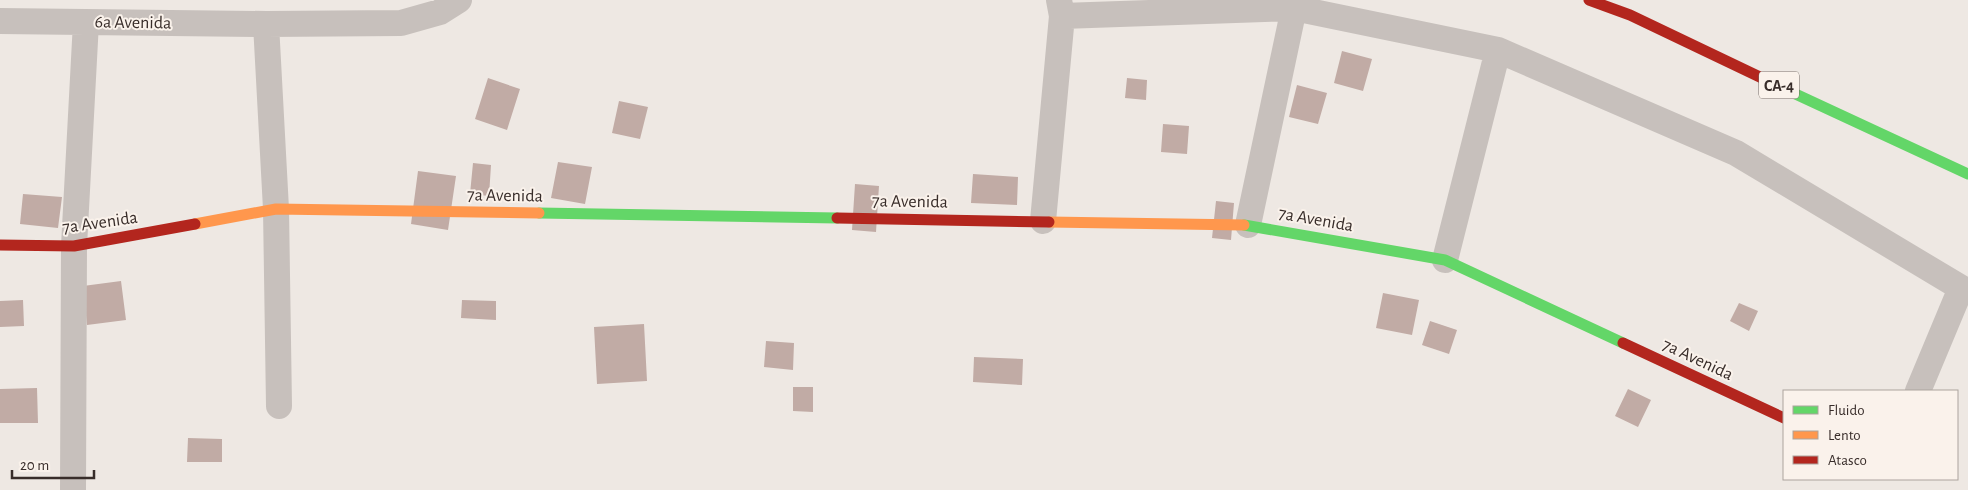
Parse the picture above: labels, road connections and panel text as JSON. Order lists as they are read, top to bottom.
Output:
{
  "streets": {
    "street": ["6a Avenida", "CA-4", "7a Avenida"]
  },
  "legend": ["Fluido", "Lento", "Atasco"],
  "scale_bar": "20 m"
}
